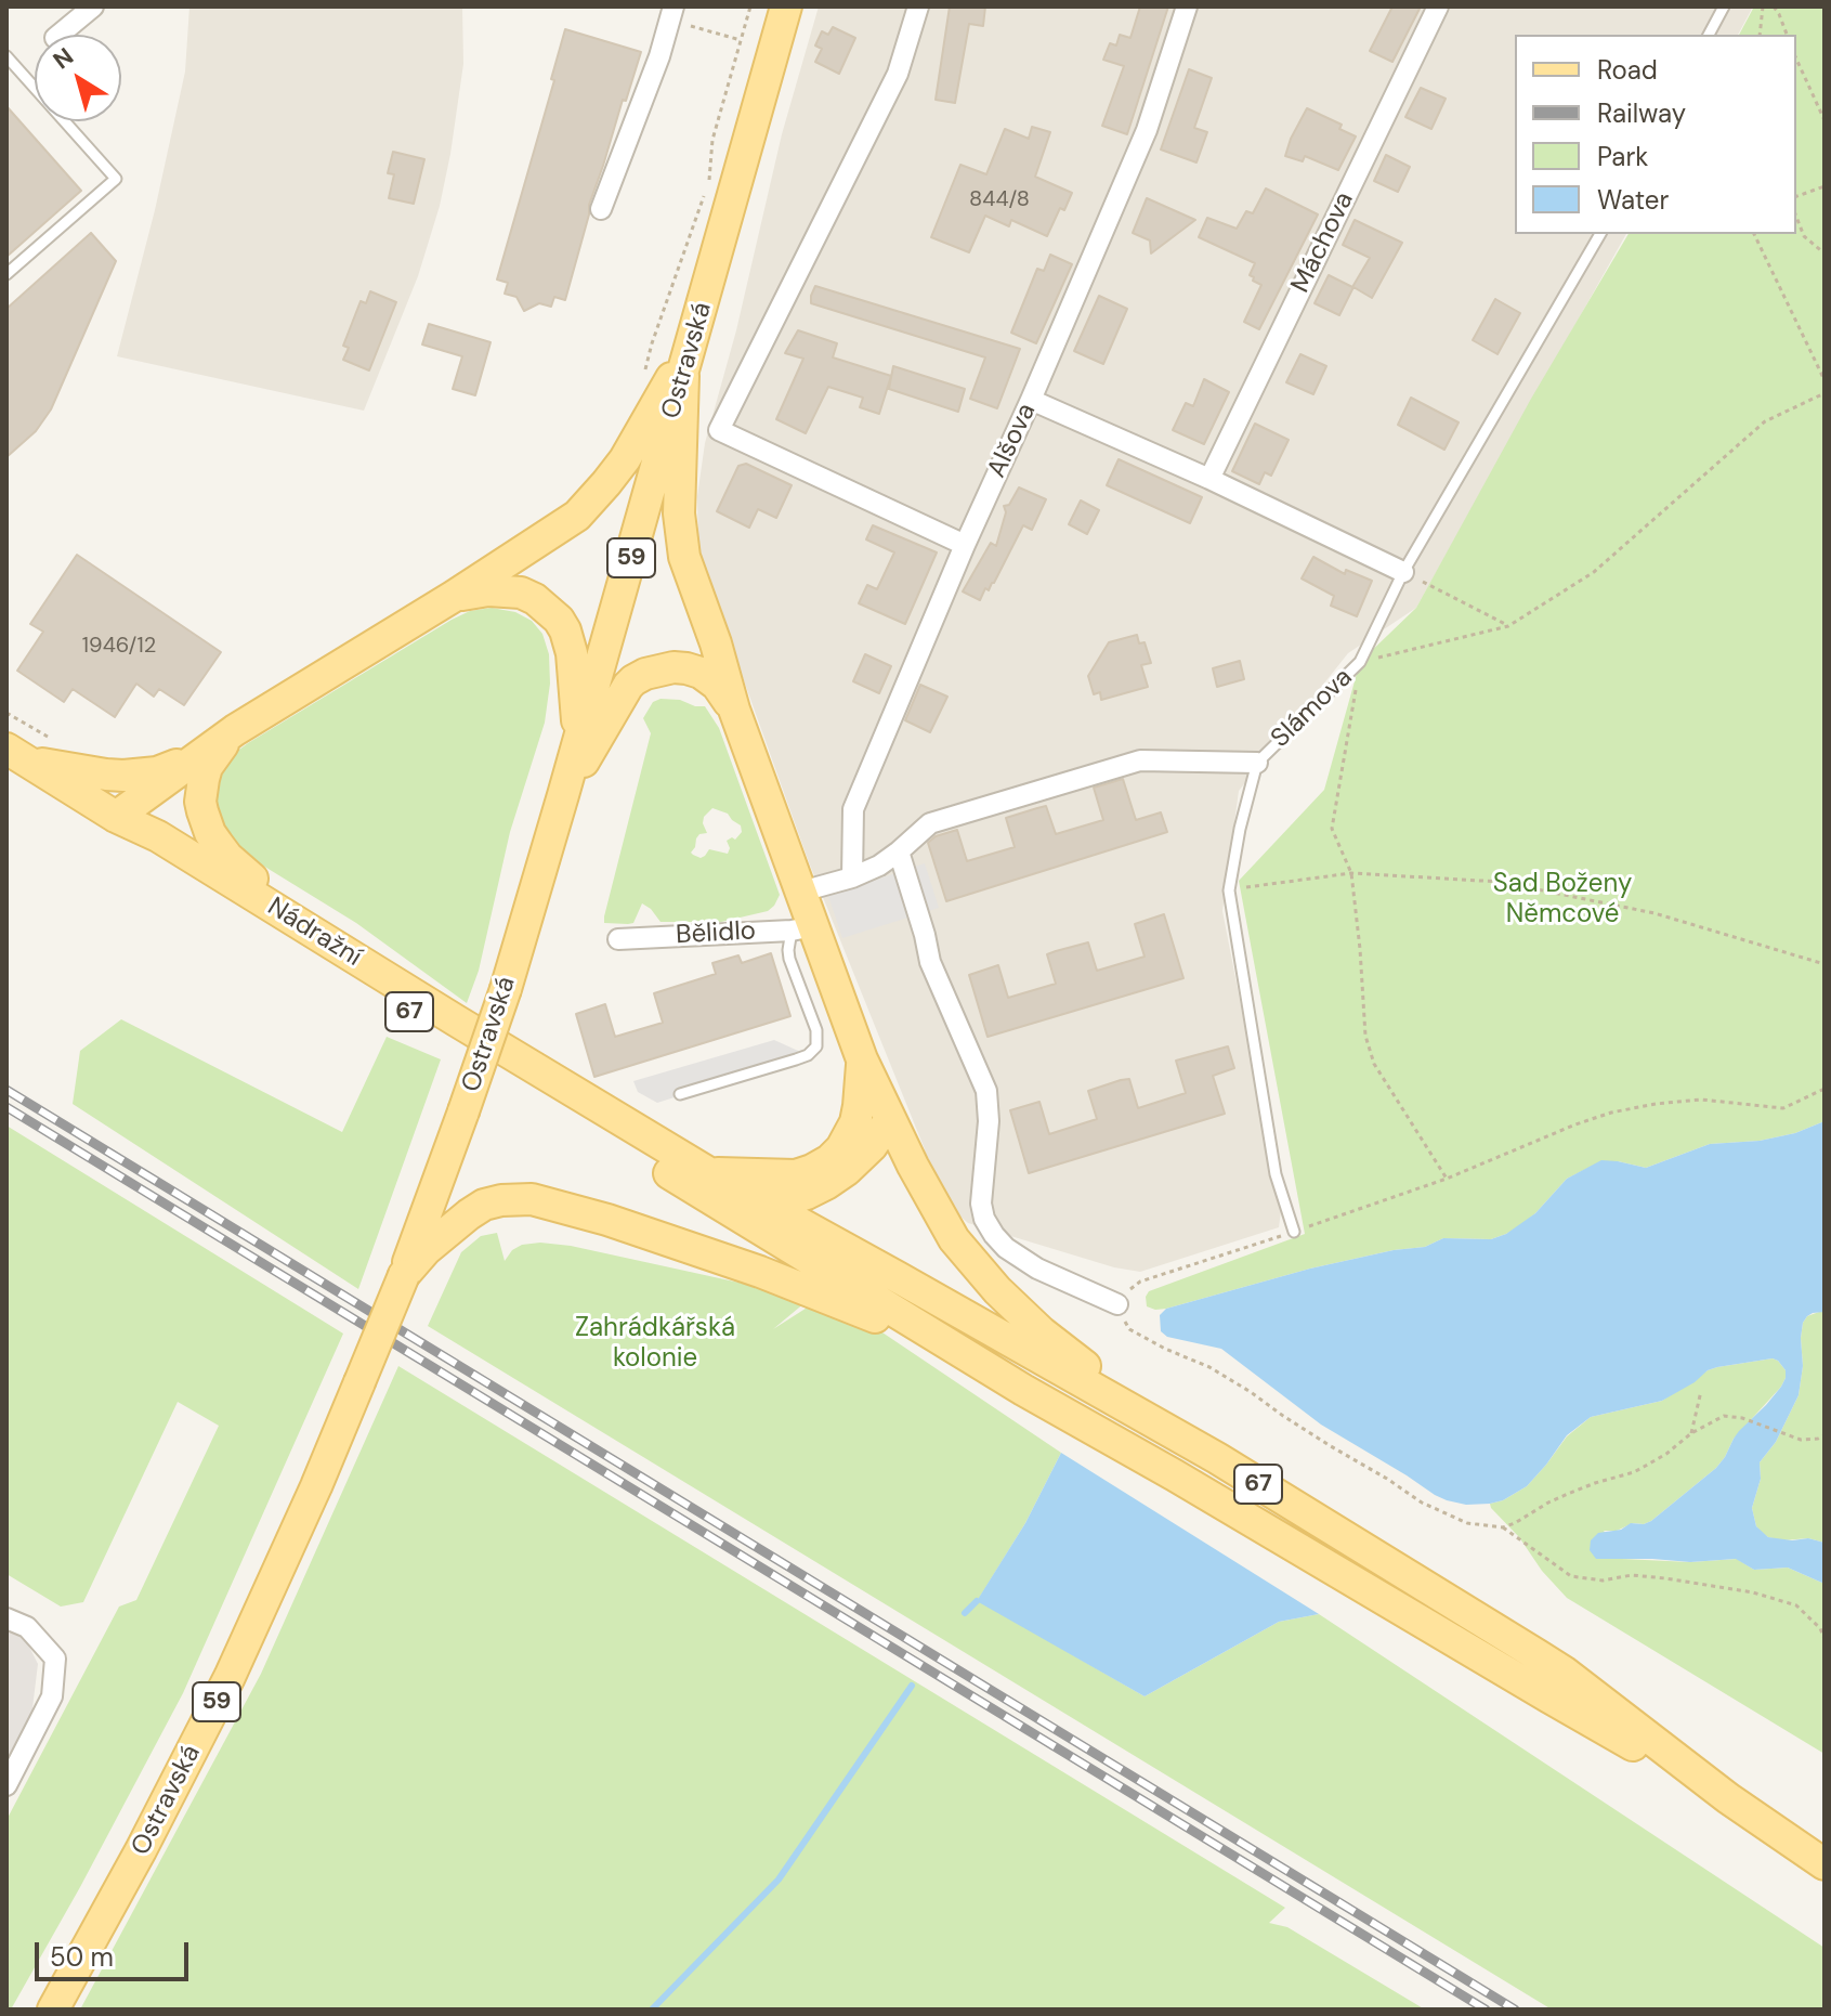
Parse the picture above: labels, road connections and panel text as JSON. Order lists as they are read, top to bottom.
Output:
{
  "streets": {
    "main road": [
      "Ostravská",
      "59",
      "Nádražní",
      "67"
    ],
    "street": [
      "Máchova",
      "Alšova",
      "Slámova",
      "Bělidlo"
    ]
  },
  "crossings": [
    ["Ostravská", "Alšova"],
    ["Alšova", "Slámova"],
    ["Slámova", "67"],
    ["Nádražní", "67"],
    ["Bělidlo", "67"]
  ],
  "parks": ["Sad Boženy Němcové", "Zahrádkářská kolonie"],
  "house_numbers": ["844/8", "1946/12"],
  "legend": [
    "Road",
    "Railway",
    "Park",
    "Water"
  ],
  "scale_bar": "50 m",
  "north": "top left"
}
